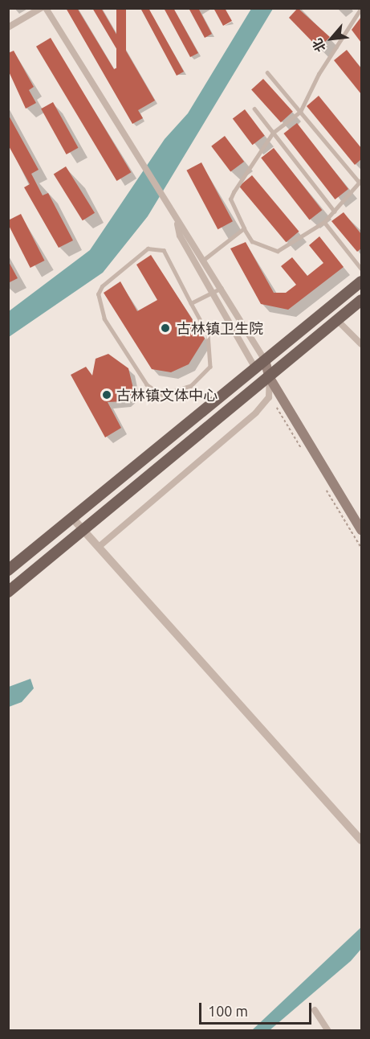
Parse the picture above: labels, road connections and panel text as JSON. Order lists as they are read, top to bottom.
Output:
{
  "places": ["古林镇卫生院", "古林镇文体中心"],
  "scale_bar": "100 m",
  "north": "bottom left"
}
